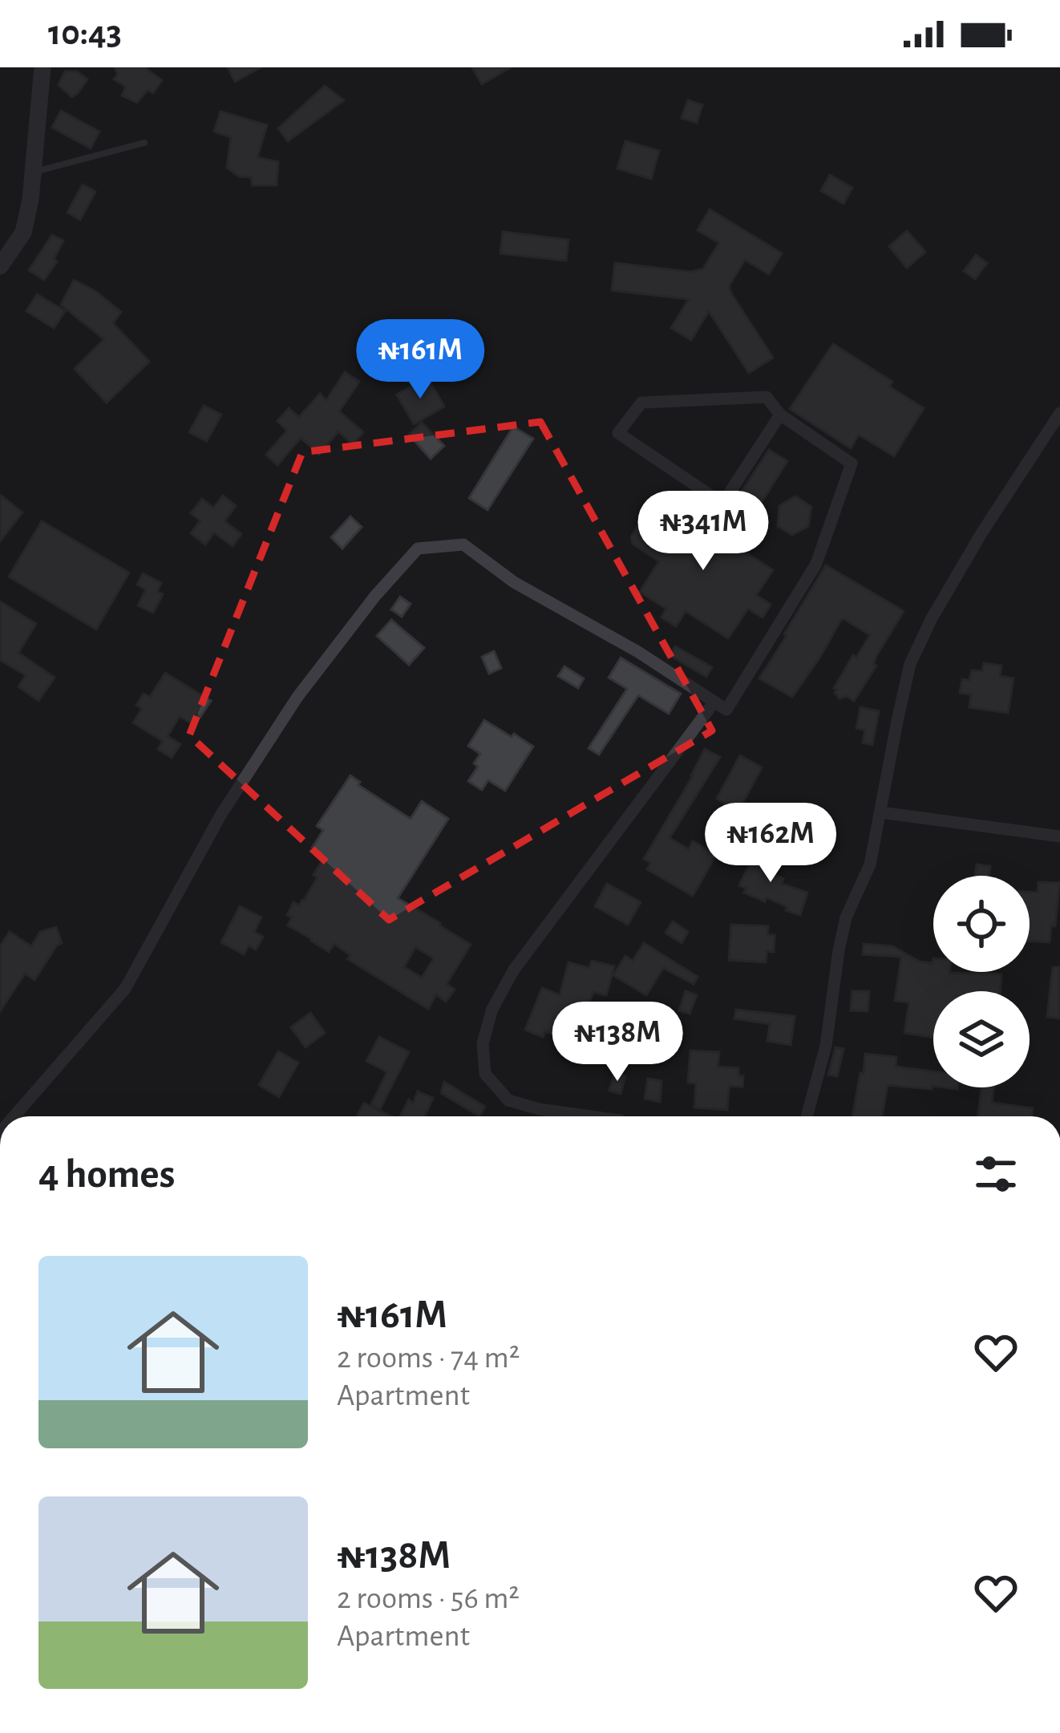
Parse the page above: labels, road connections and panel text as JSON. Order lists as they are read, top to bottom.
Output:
{
  "page": {
    "status": "10:43",
    "price": [
      "₦161M",
      "₦341M",
      "₦162M",
      "₦138M"
    ],
    "heading": "4 homes",
    "list": [
      {
        "name": "₦161M",
        "note": "2 rooms · 74 m² · Apartment"
      },
      {
        "name": "₦138M",
        "note": "2 rooms · 56 m² · Apartment"
      }
    ]
  }
}
